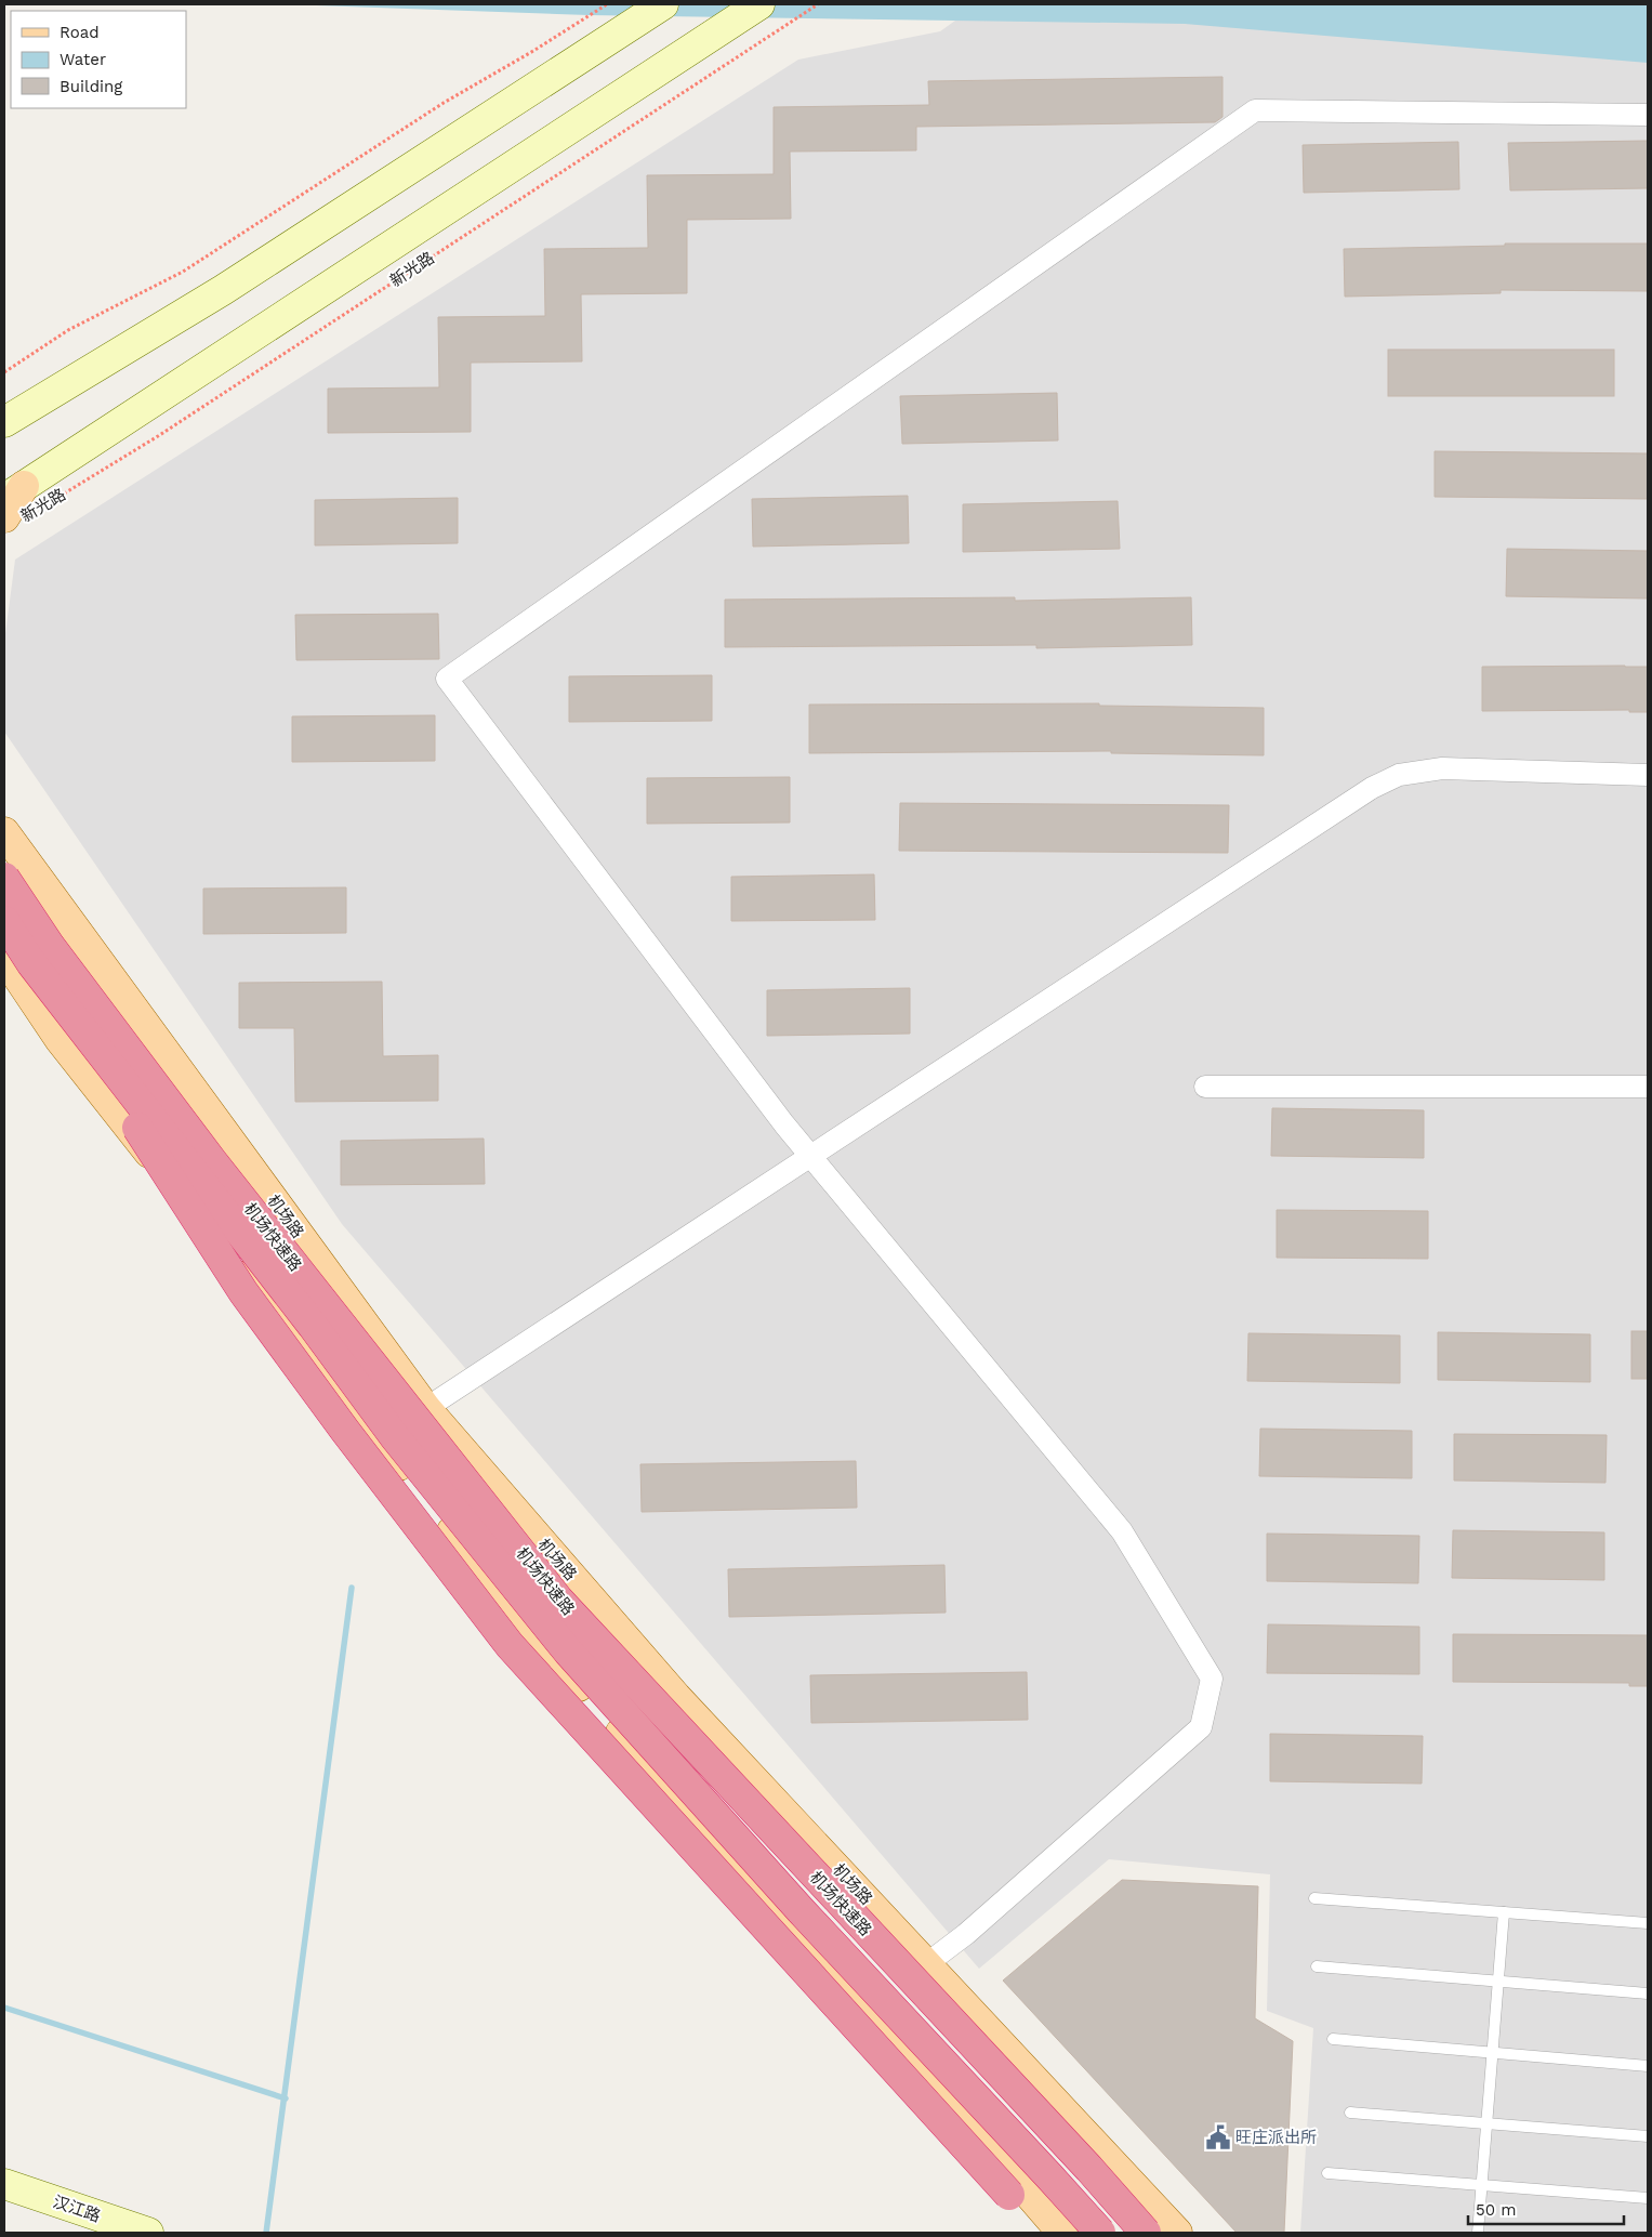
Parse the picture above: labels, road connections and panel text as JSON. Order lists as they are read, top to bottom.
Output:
{
  "streets": {
    "highway": ["机场快速路"],
    "main road": ["新光路", "机场路", "汉江路"]
  },
  "places": {
    "public building": ["旺庄派出所"]
  },
  "legend": ["Road", "Water", "Building"],
  "scale_bar": "50 m"
}
